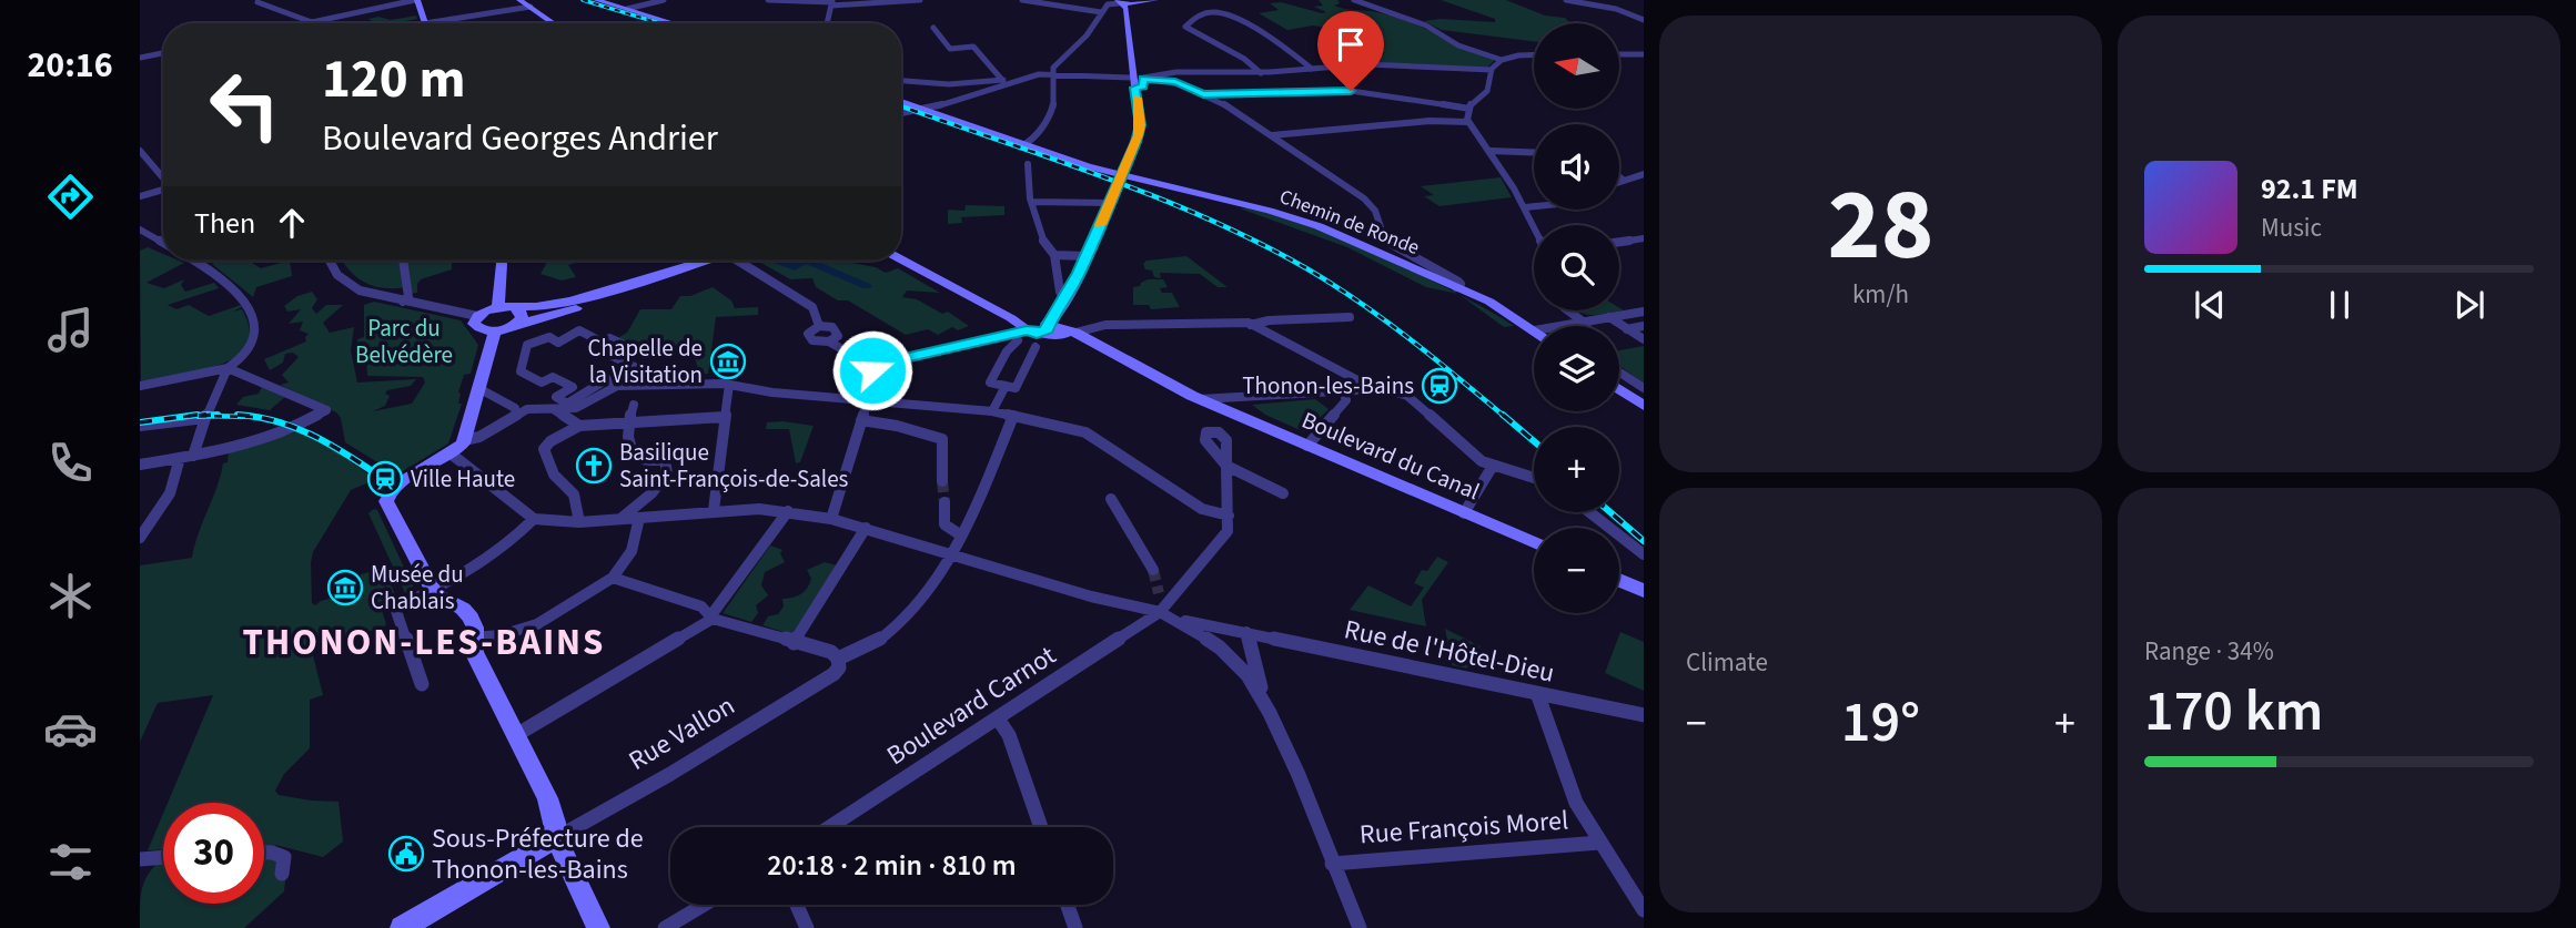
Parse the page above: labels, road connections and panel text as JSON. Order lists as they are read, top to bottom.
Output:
{
  "streets": {
    "street": [
      "Chemin de Ronde",
      "Boulevard du Canal",
      "Rue de l'Hôtel-Dieu",
      "Boulevard Carnot",
      "Rue Vallon",
      "Rue François Morel"
    ]
  },
  "districts": ["THONON-LES-BAINS"],
  "parks": ["Parc du Belvédère"],
  "places": {
    "museum": ["Chapelle de la Visitation", "Musée du Chablais"],
    "station": ["Thonon-les-Bains", "Ville Haute"],
    "church": ["Basilique Saint-François-de-Sales"],
    "public building": ["Sous-Préfecture de Thonon-les-Bains"]
  },
  "north": "left",
  "page": {
    "tabs": "20:16",
    "tile": [
      ["28", "km/h"],
      "Climate",
      ["Range · 34%", "170 km"]
    ],
    "map_buttons": ["+", "−"],
    "turn": ["120 m", "Boulevard Georges Andrier"],
    "song": ["92.1 FM", "Music"],
    "then": "Then",
    "heat": ["−", "19°", "+"],
    "limit": "30",
    "trip": "20:18 · 2 min · 810 m"
  }
}
